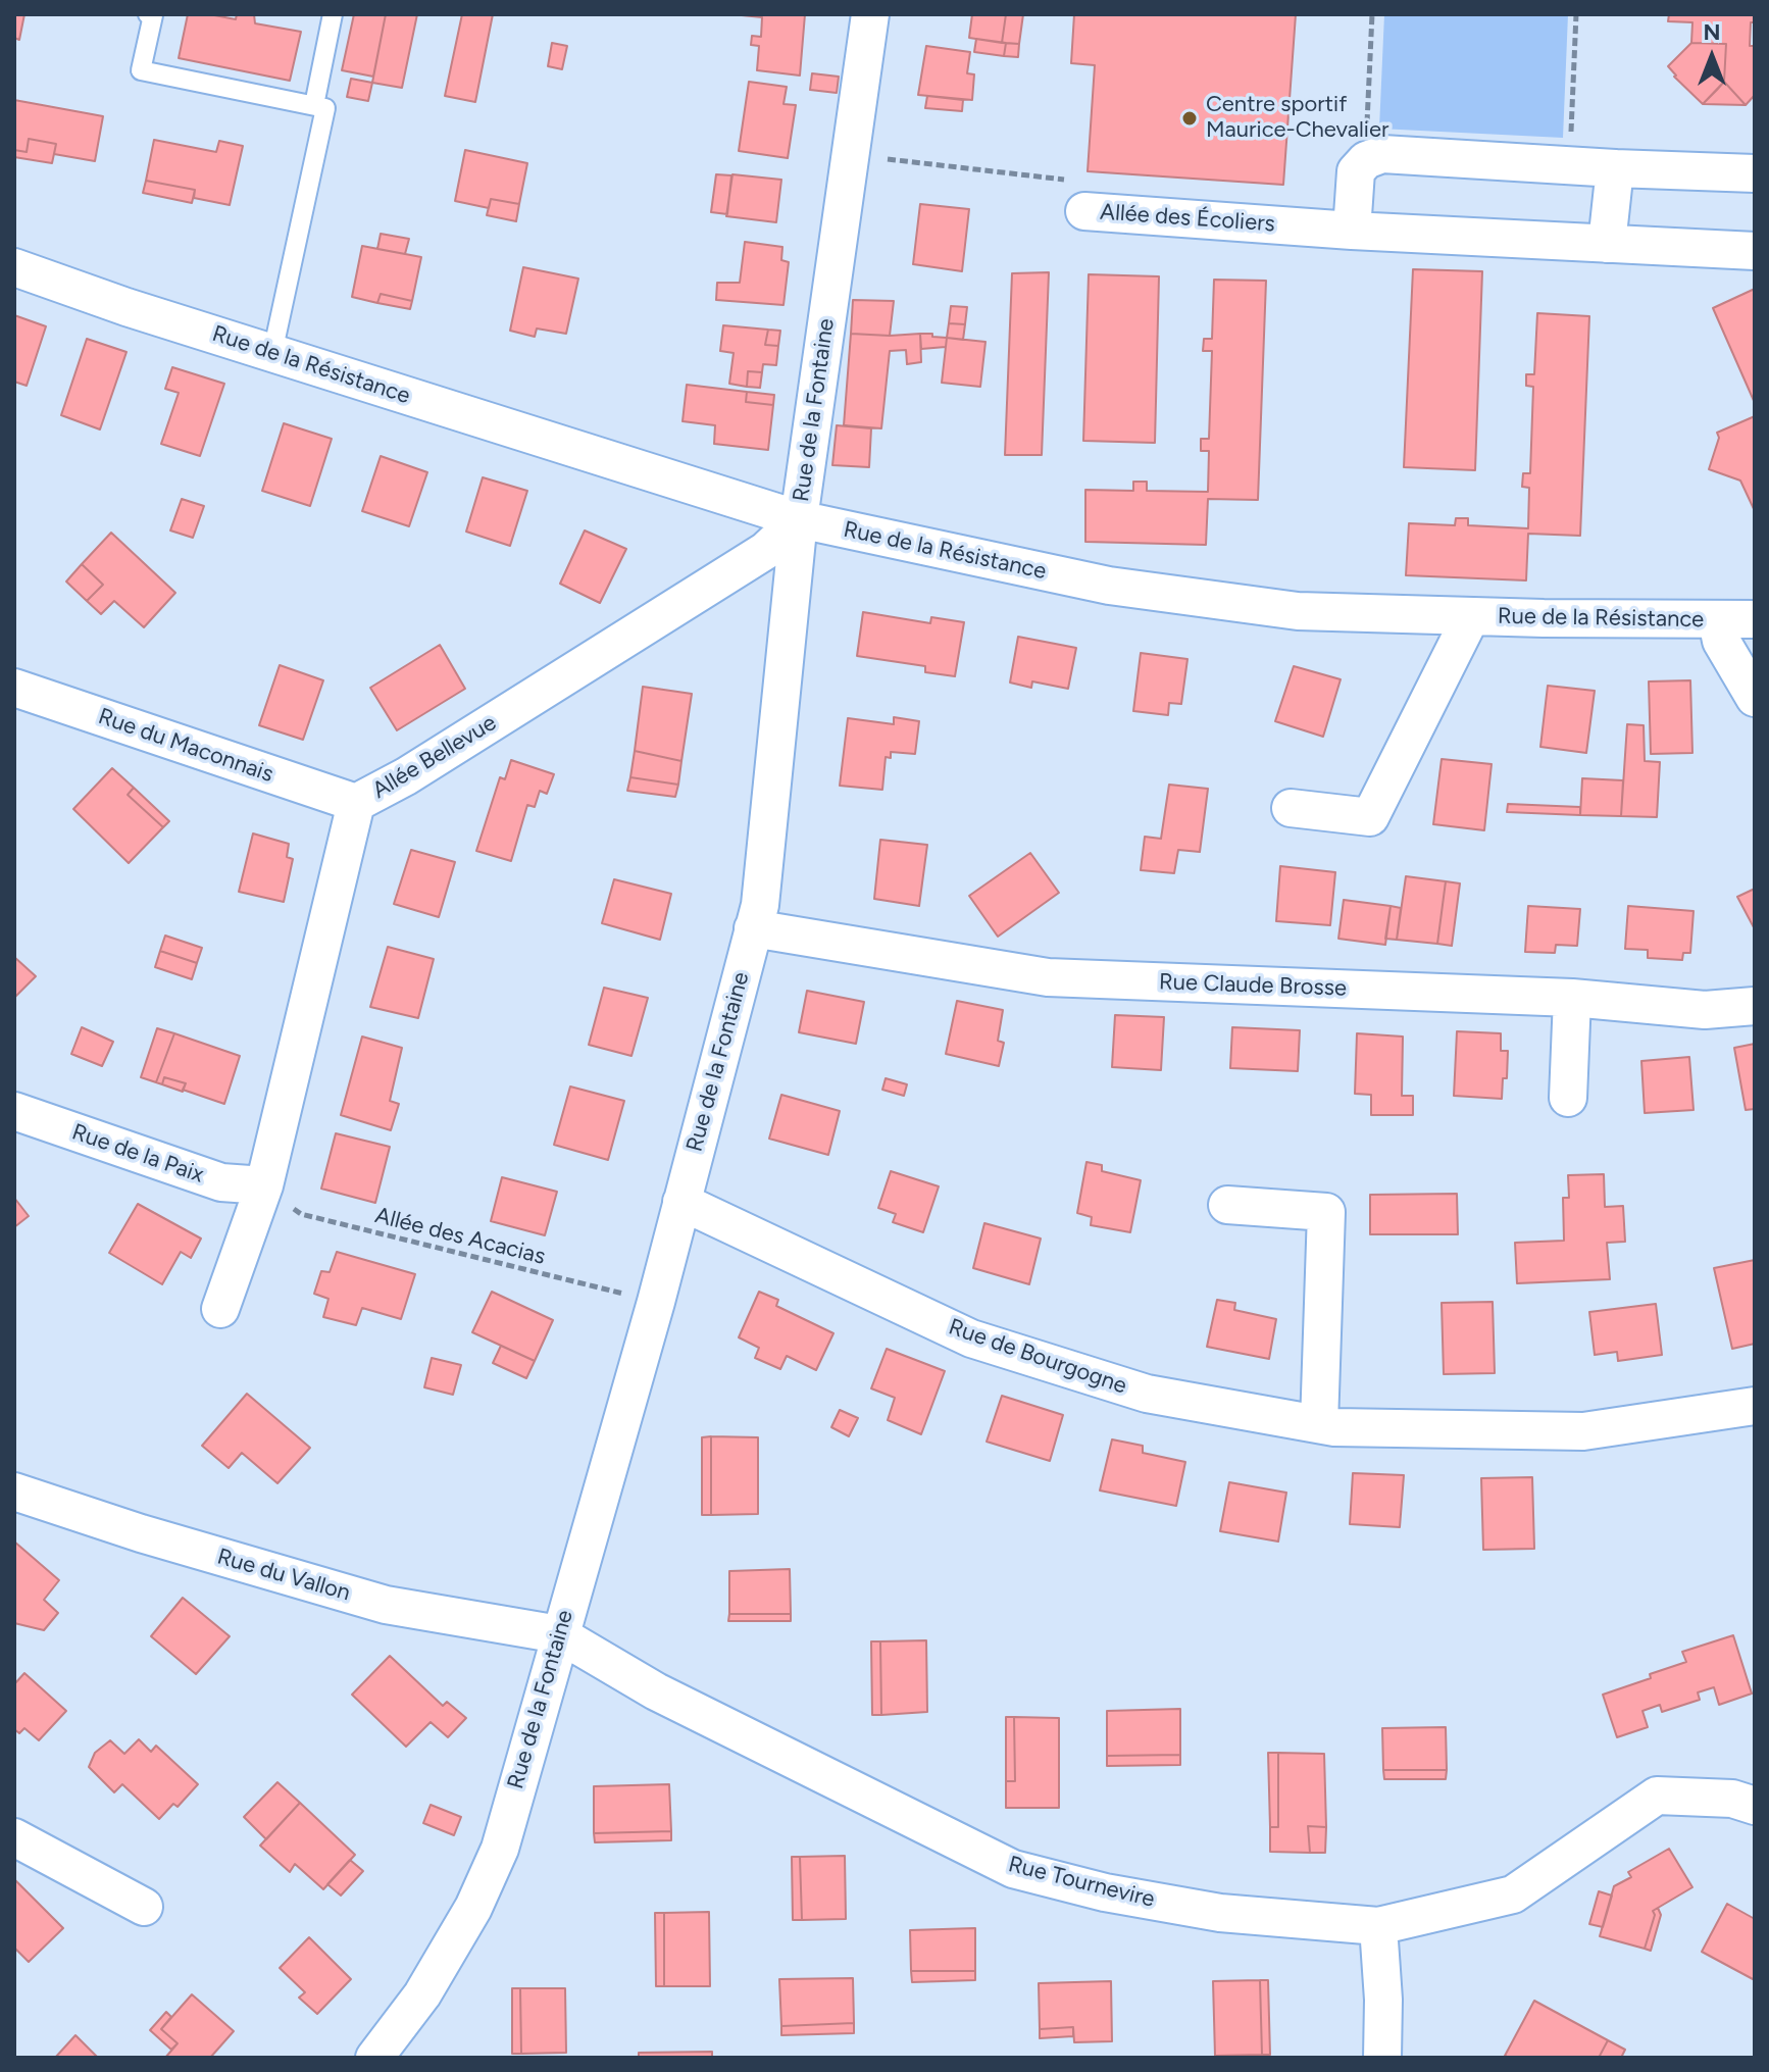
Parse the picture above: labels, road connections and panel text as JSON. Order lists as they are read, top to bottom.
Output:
{
  "streets": {
    "street": [
      "Allée des Écoliers",
      "Rue de la Résistance",
      "Rue de la Fontaine",
      "Rue du Maconnais",
      "Allée Bellevue",
      "Rue Claude Brosse",
      "Rue de la Paix",
      "Rue de Bourgogne",
      "Rue du Vallon",
      "Rue Tournevire"
    ],
    "path": ["Allée des Acacias"]
  },
  "crossings": [
    ["Allée des Écoliers", "Rue de la Fontaine"],
    ["Rue de la Résistance", "Rue de la Fontaine"],
    ["Rue de la Résistance", "Allée Bellevue"],
    ["Rue de la Fontaine", "Allée Bellevue"],
    ["Rue de la Fontaine", "Rue Claude Brosse"],
    ["Rue de la Fontaine", "Allée des Acacias"],
    ["Rue de la Fontaine", "Rue de Bourgogne"],
    ["Rue de la Fontaine", "Rue du Vallon"],
    ["Rue de la Fontaine", "Rue Tournevire"],
    ["Rue du Maconnais", "Allée Bellevue"],
    ["Allée Bellevue", "Rue de la Paix"],
    ["Allée Bellevue", "Allée des Acacias"],
    ["Rue de la Paix", "Allée des Acacias"],
    ["Rue du Vallon", "Rue Tournevire"]
  ],
  "places": ["Centre sportif Maurice-Chevalier"],
  "north": "top"
}
